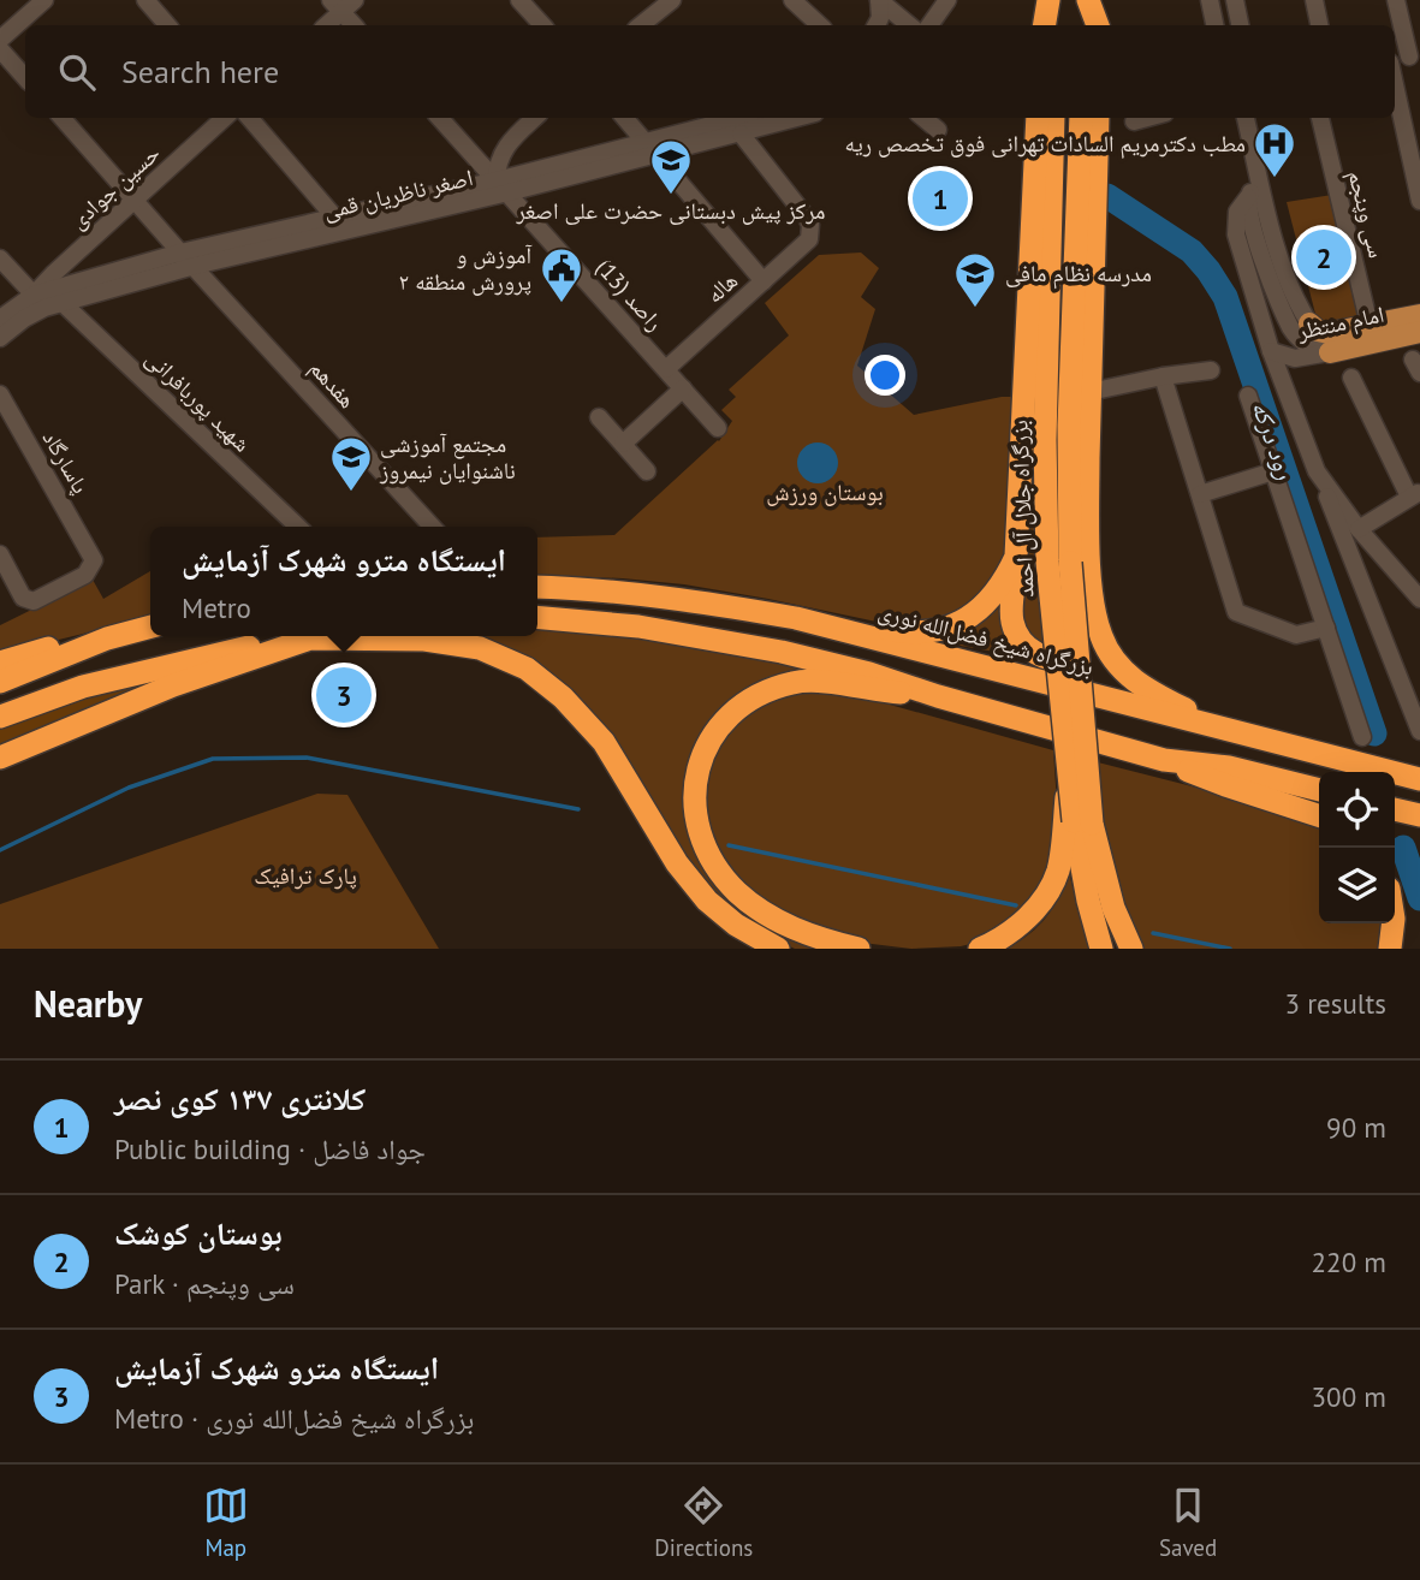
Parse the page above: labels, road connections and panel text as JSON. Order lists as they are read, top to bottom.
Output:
{
  "streets": {
    "highway": ["بزرگراه جلال آل احمد", "بزرگراه شیخ فضل‌الله نوری"],
    "main road": ["امام منتظر"],
    "street": [
      "حسین جوادی",
      "اصغر ناظریان قمی",
      "سی وپنجم",
      "هاله",
      "راصد (13)",
      "هفدهم",
      "شهید پوربافرانی",
      "پاسارگاد"
    ]
  },
  "crossings": [
    ["حسین جوادی", "اصغر ناظریان قمی"],
    ["اصغر ناظریان قمی", "هاله"],
    ["اصغر ناظریان قمی", "راصد (13)"],
    ["اصغر ناظریان قمی", "هفدهم"],
    ["اصغر ناظریان قمی", "شهید پوربافرانی"],
    ["سی وپنجم", "امام منتظر"],
    ["هاله", "راصد (13)"]
  ],
  "water": ["رود درکه"],
  "parks": ["بوستان ورزش", "پارک ترافیک"],
  "places": {
    "hospital": ["مطب دكترمريم السادات تهرانی فوق تخصص ریه"],
    "school or university": ["مرکز پیش دبستانی حضرت علی اصغر", "مدرسه نظام مافی", "مجتمع آموزشی ناشنوایان نیمروز"],
    "public building": ["آموزش و پرورش منطقه ۲"]
  },
  "page": {
    "search": "Search here",
    "pins": ["1", "2", "3"],
    "popup": ["ایستگاه مترو شهرک آزمایش", "Metro"],
    "heading": ["Nearby", "3 results"],
    "list": [
      {
        "mark": "1",
        "name": "کلانتری ۱۳۷ کوی نصر",
        "note": "Public building · جواد فاضل",
        "value": "90 m"
      },
      {
        "mark": "2",
        "name": "بوستان کوشک",
        "note": "Park · سی وپنجم",
        "value": "220 m"
      },
      {
        "mark": "3",
        "name": "ایستگاه مترو شهرک آزمایش",
        "note": "Metro · بزرگراه شیخ فضل‌الله نوری",
        "value": "300 m"
      }
    ],
    "nav": ["Map", "Directions", "Saved"]
  }
}
